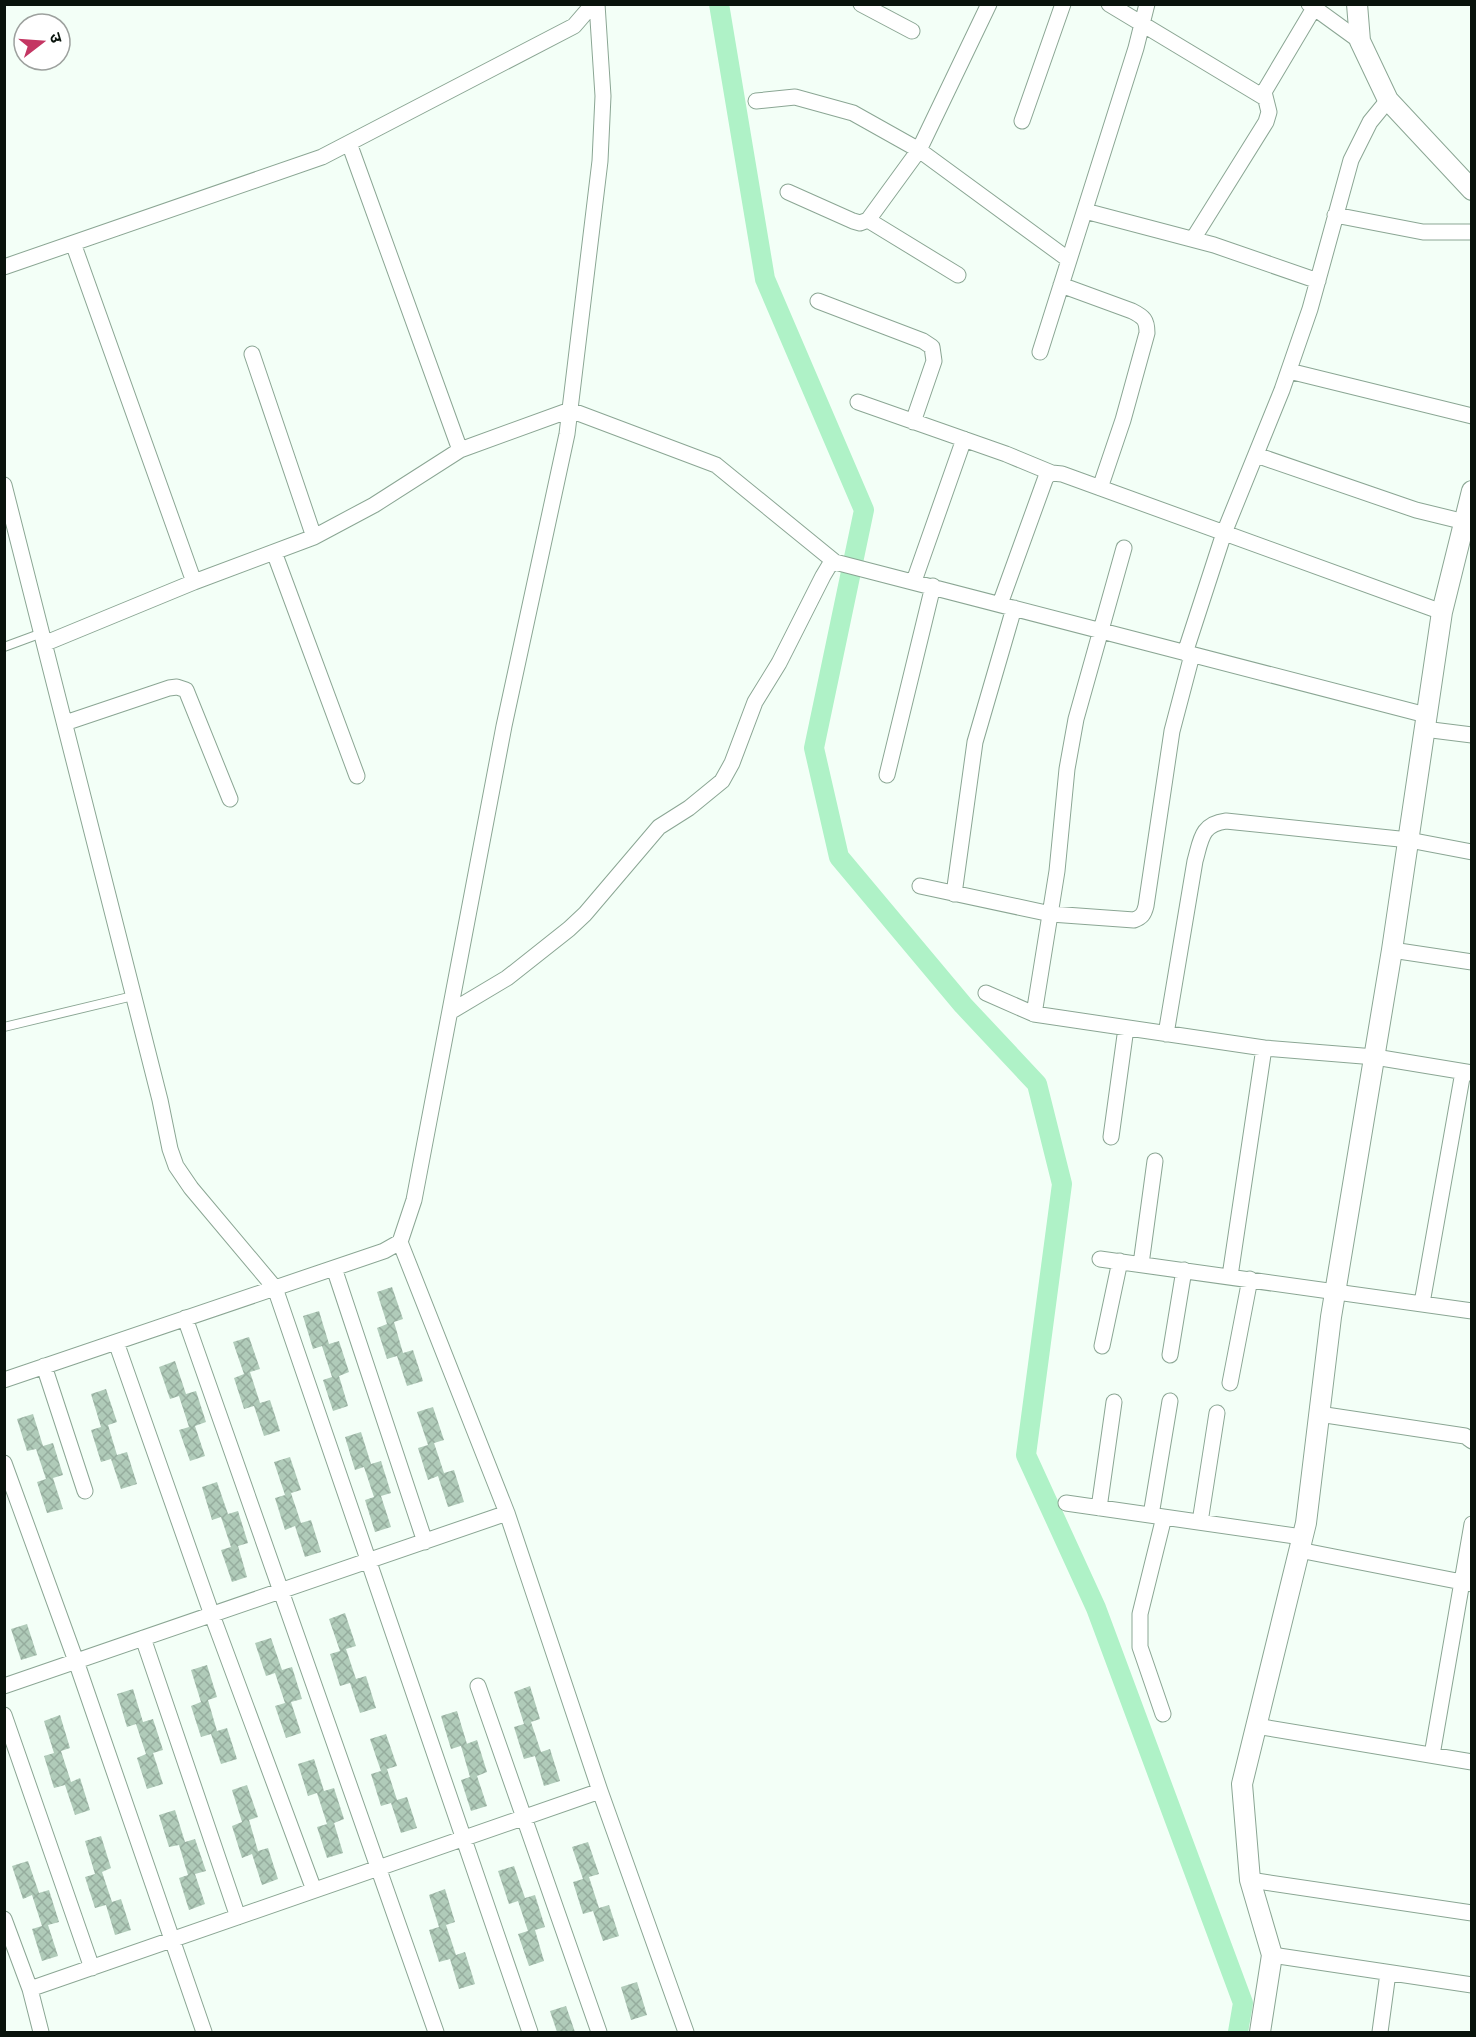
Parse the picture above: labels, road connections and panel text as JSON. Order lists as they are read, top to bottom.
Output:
{
  "north": "right"
}
